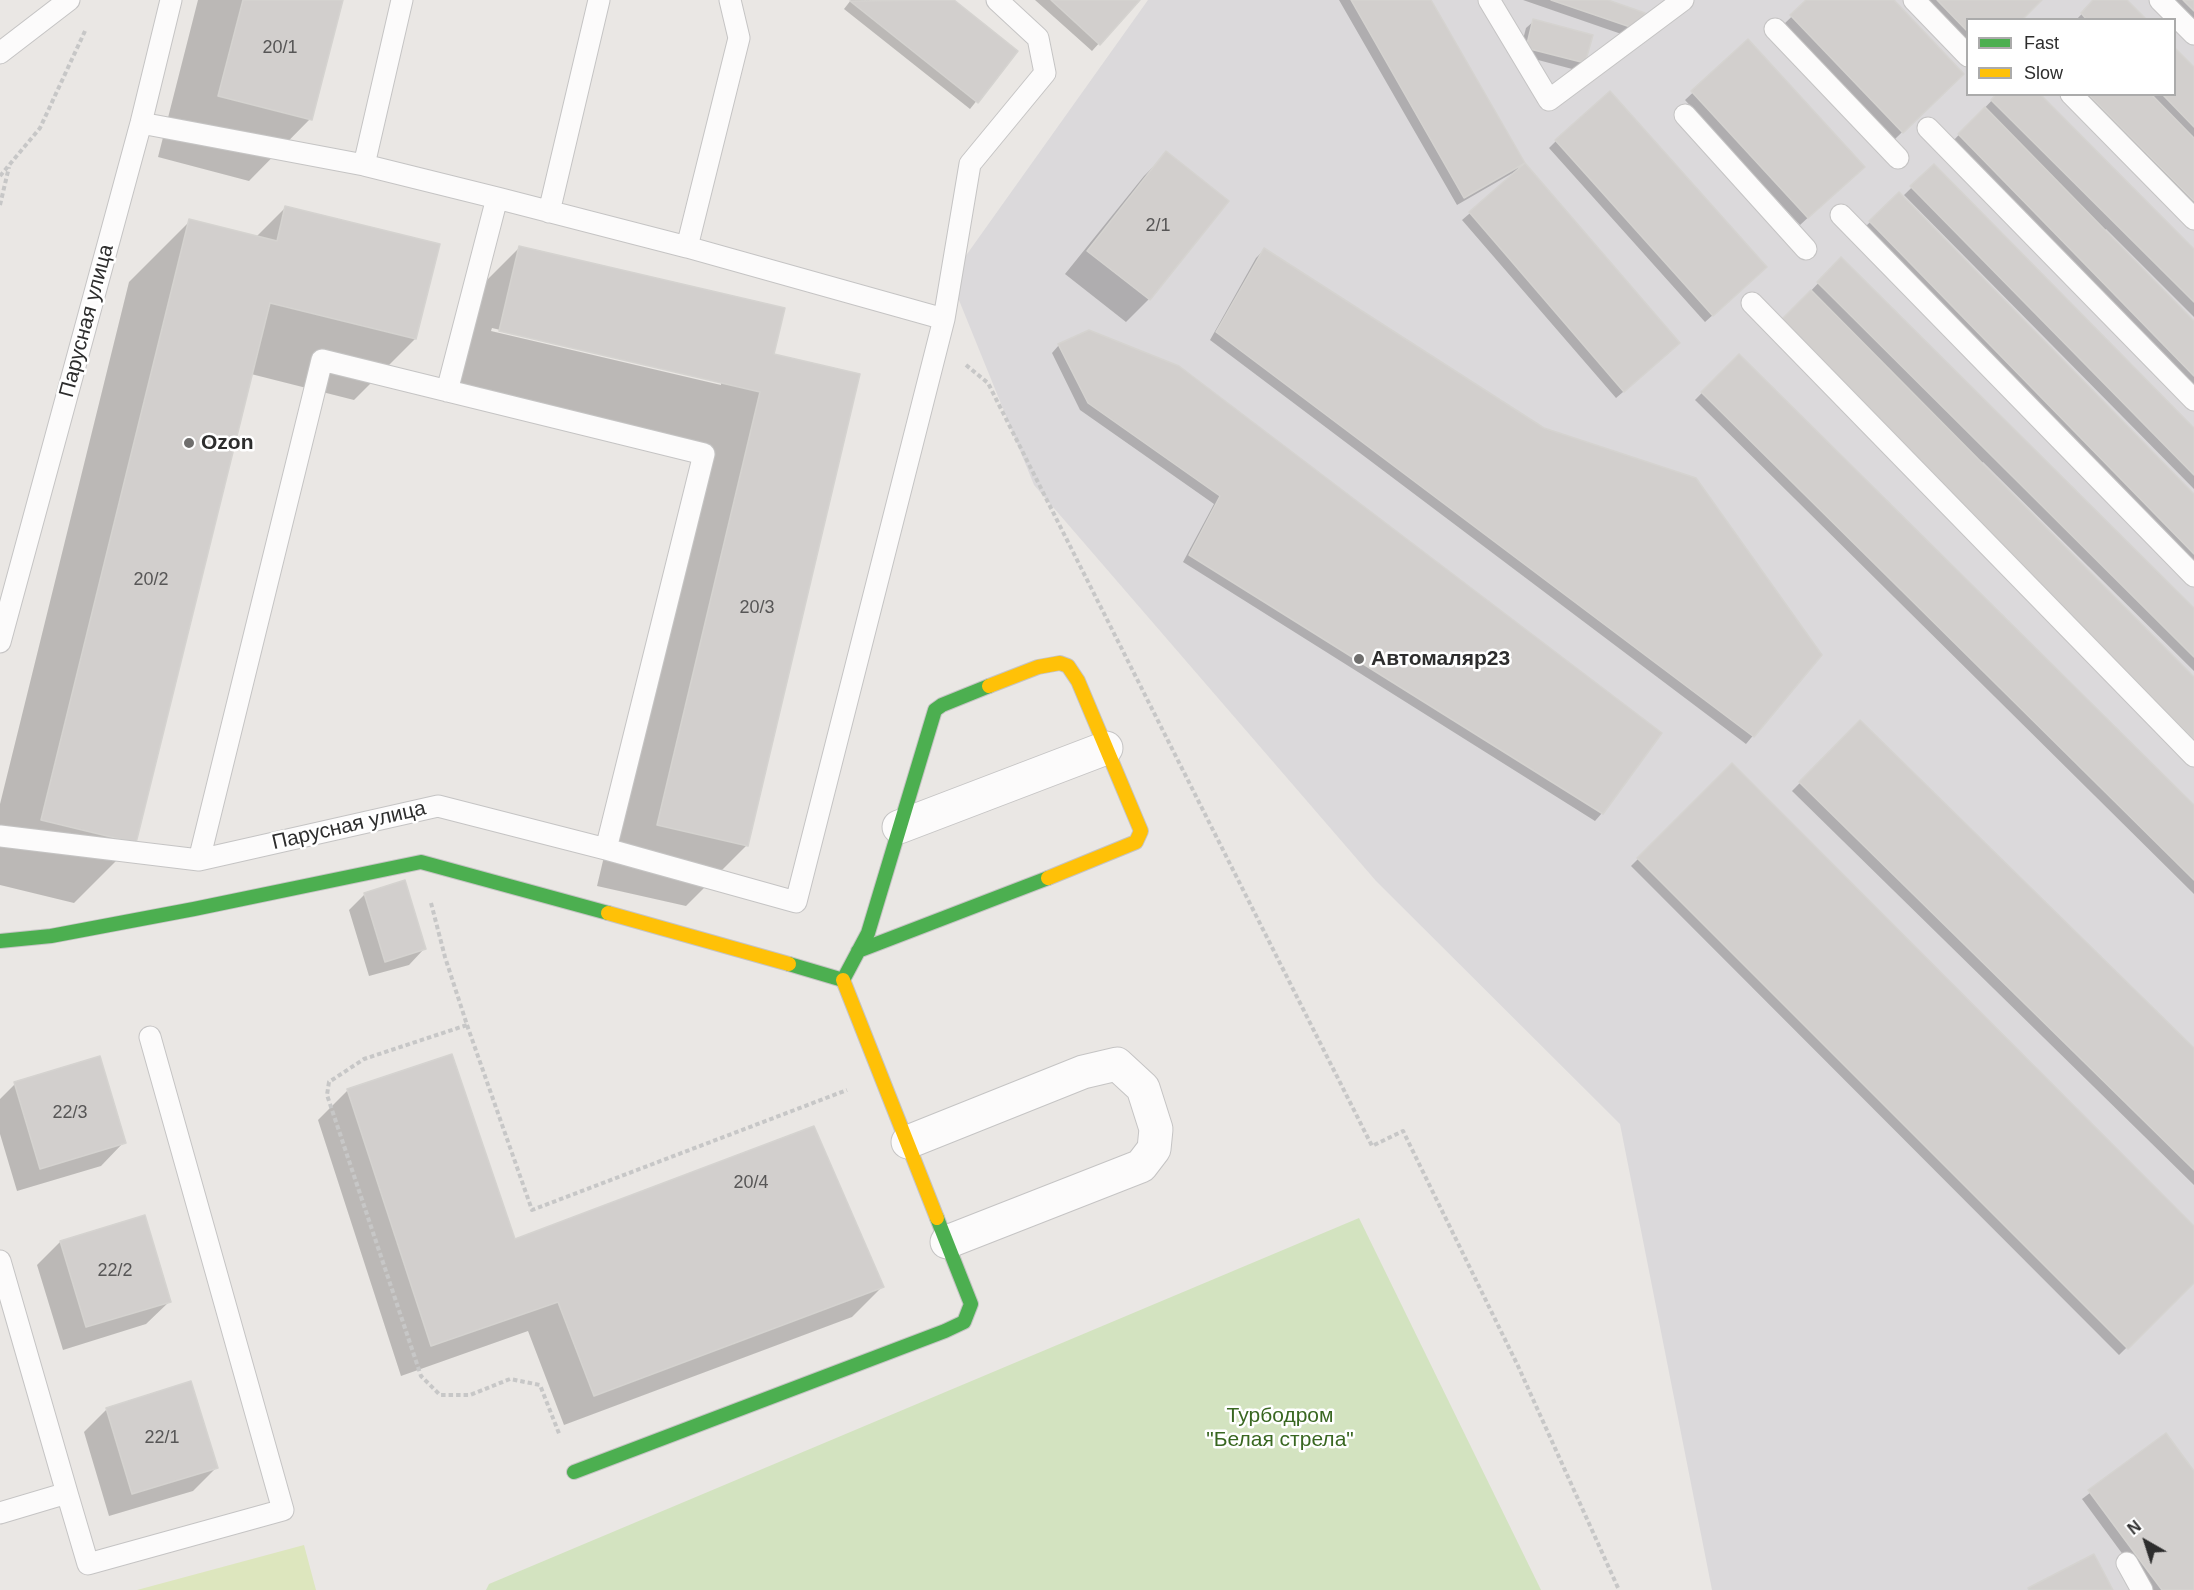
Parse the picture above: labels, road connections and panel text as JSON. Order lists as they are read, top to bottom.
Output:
{
  "streets": {
    "lane": ["Парусная улица"]
  },
  "parks": ["Турбодром \"Белая стрела\""],
  "places": ["Ozon", "Автомаляр23"],
  "house_numbers": [
    "20/1",
    "2/1",
    "20/2",
    "20/3",
    "22/3",
    "20/4",
    "22/2",
    "22/1"
  ],
  "legend": ["Fast", "Slow"],
  "north": "top left"
}
